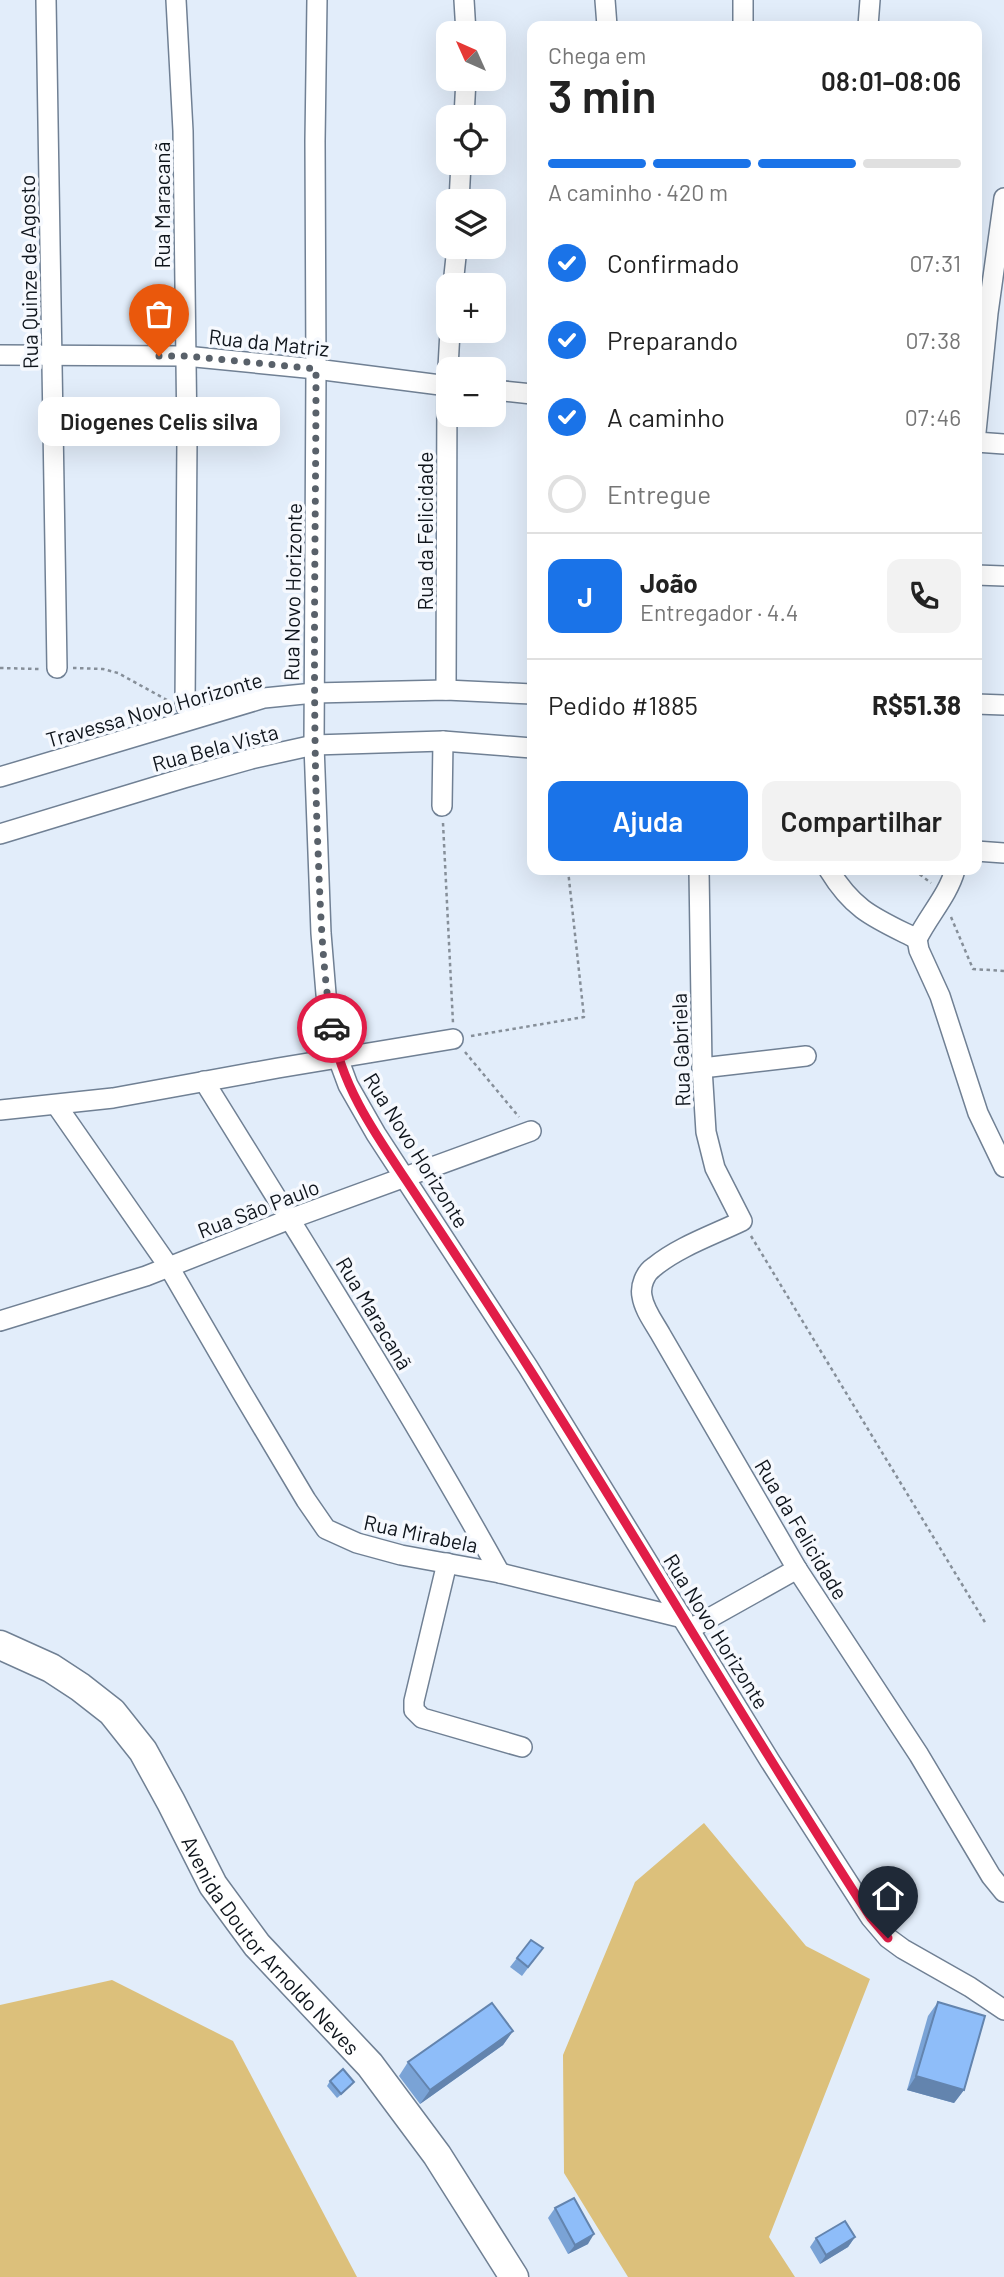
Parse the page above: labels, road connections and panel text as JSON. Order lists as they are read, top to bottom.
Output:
{
  "streets": {
    "main road": ["Avenida Doutor Arnoldo Neves"],
    "street": [
      "Rua Maracanã",
      "Rua Quinze de Agosto",
      "Rua da Matriz",
      "Rua da Felicidade",
      "Rua Novo Horizonte",
      "Travessa Novo Horizonte",
      "Rua Bela Vista",
      "Rua Gabriela",
      "Rua São Paulo",
      "Rua Mirabela"
    ]
  },
  "crossings": [
    ["Rua Maracanã", "Rua da Matriz"],
    ["Rua Maracanã", "Rua São Paulo"],
    ["Rua Maracanã", "Rua Mirabela"],
    ["Rua Quinze de Agosto", "Rua da Matriz"],
    ["Rua da Matriz", "Rua Novo Horizonte"],
    ["Rua da Felicidade", "Travessa Novo Horizonte"],
    ["Rua da Felicidade", "Rua Gabriela"],
    ["Rua Novo Horizonte", "Travessa Novo Horizonte"],
    ["Rua Novo Horizonte", "Rua Bela Vista"],
    ["Rua Novo Horizonte", "Rua São Paulo"],
    ["Rua Novo Horizonte", "Rua Mirabela"],
    ["Rua São Paulo", "Rua Mirabela"]
  ],
  "places": ["Diogenes Celis silva"],
  "north": "top left",
  "page": {
    "map_buttons": ["+", "−"],
    "heading": ["3 min", "Chega em", "08:01–08:06"],
    "panel": [
      "João",
      "Entregador · 4.4",
      "Pedido #1885",
      "R$51.38"
    ],
    "bar": "A caminho · 420 m",
    "list": [
      ["Confirmado", "07:31"],
      ["Preparando", "07:38"],
      ["A caminho", "07:46"],
      "Entregue"
    ],
    "bubble": "Diogenes Celis silva",
    "round": "J",
    "buttons": ["Ajuda", "Compartilhar"]
  }
}
